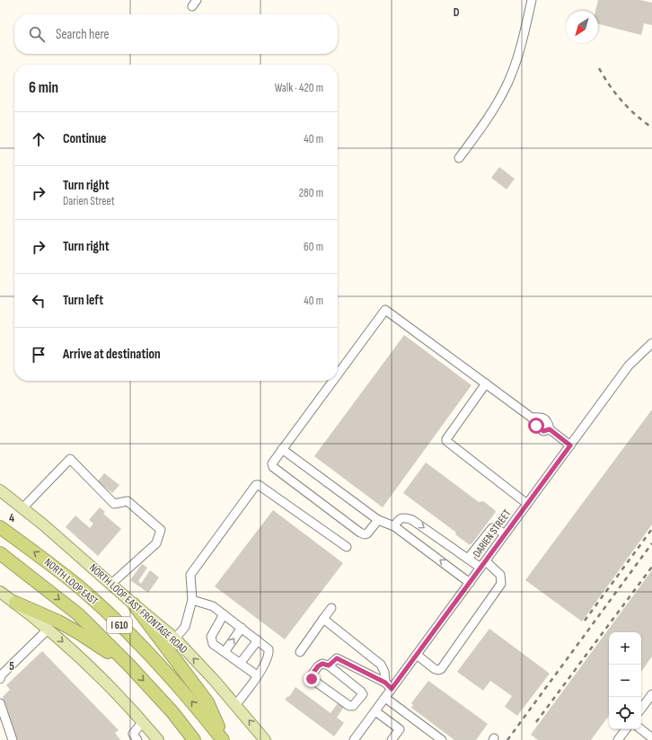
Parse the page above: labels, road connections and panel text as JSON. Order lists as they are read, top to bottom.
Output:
{
  "streets": {
    "highway": ["NORTH LOOP EAST", "I 610"],
    "main road": ["NORTH LOOP EAST FRONTAGE ROAD"],
    "street": ["DARIEN STREET"]
  },
  "north": "bottom left",
  "page": {
    "search": "Search here",
    "heading": ["6 min", "Walk · 420 m"],
    "list": [
      ["Continue", "40 m"],
      ["Turn right", "Darien Street", "280 m"],
      ["Turn right", "60 m"],
      ["Turn left", "40 m"],
      "Arrive at destination"
    ],
    "map_buttons": ["+", "−"]
  },
  "grid": {
    "columns": ["D"],
    "rows": ["4", "5"]
  }
}
